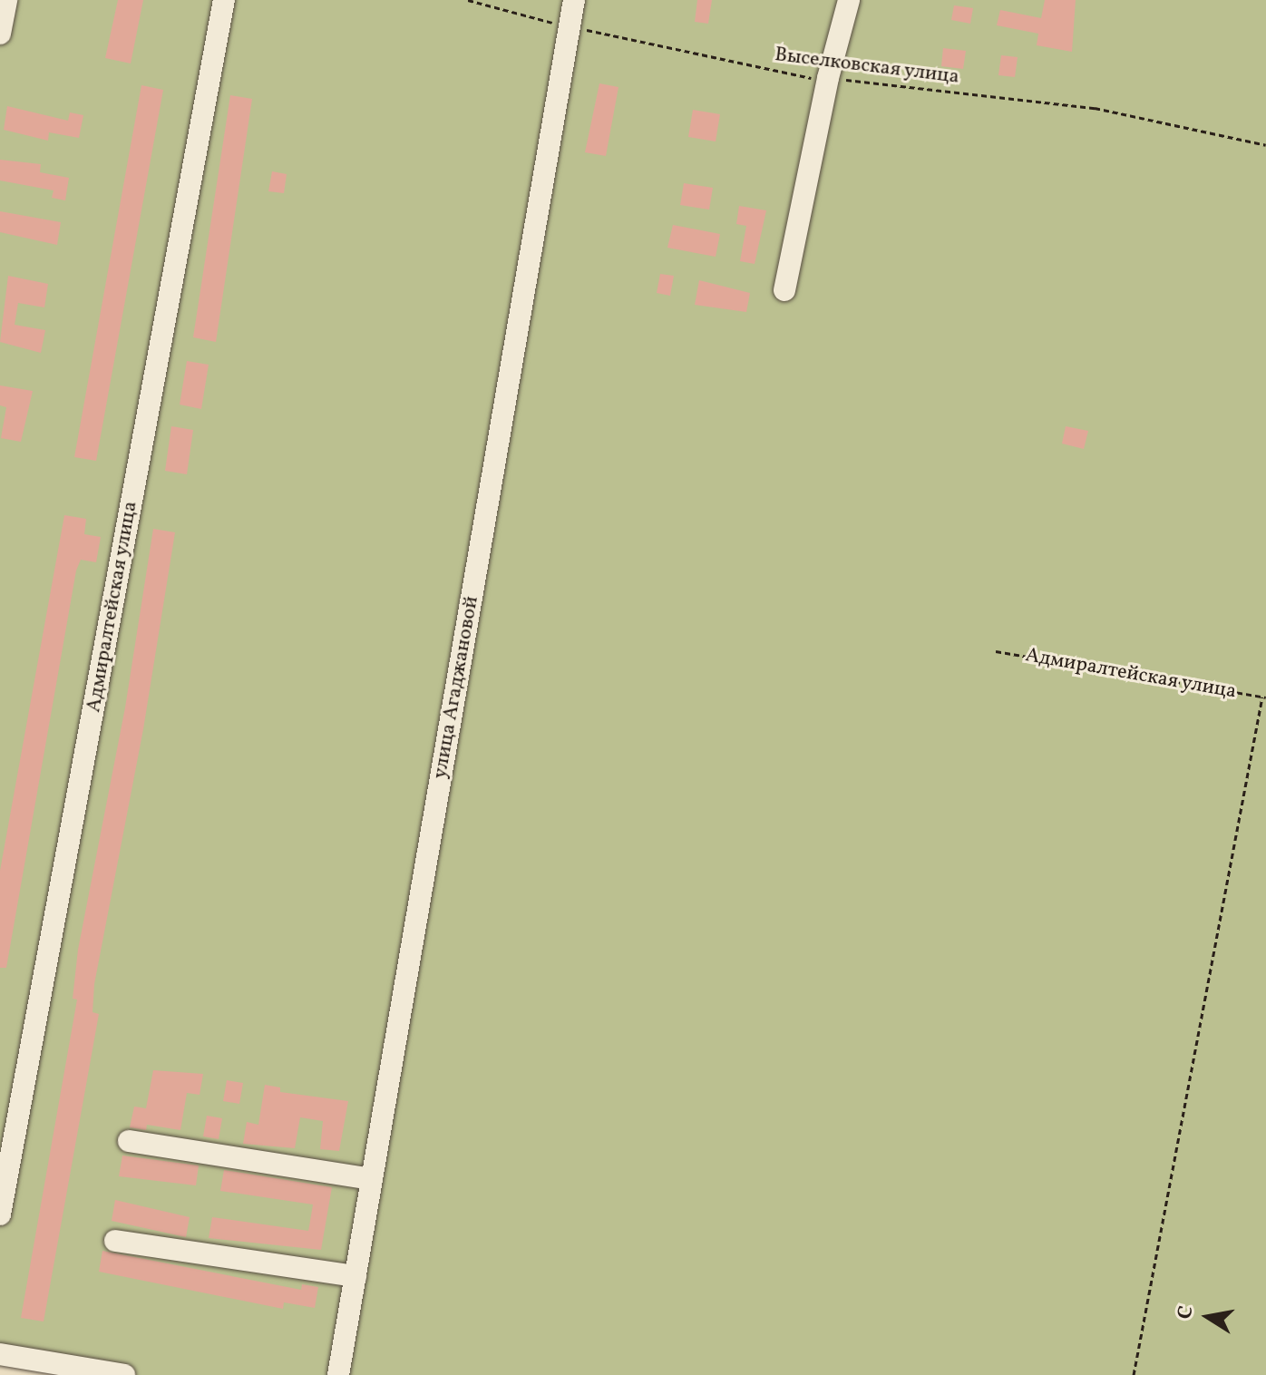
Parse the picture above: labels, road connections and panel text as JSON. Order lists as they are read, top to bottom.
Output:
{
  "streets": {
    "street": ["Адмиралтейская улица", "улица Агаджановой"],
    "path": ["Выселковская улица"]
  },
  "crossings": [
    ["Выселковская улица", "улица Агаджановой"]
  ],
  "north": "left"
}
